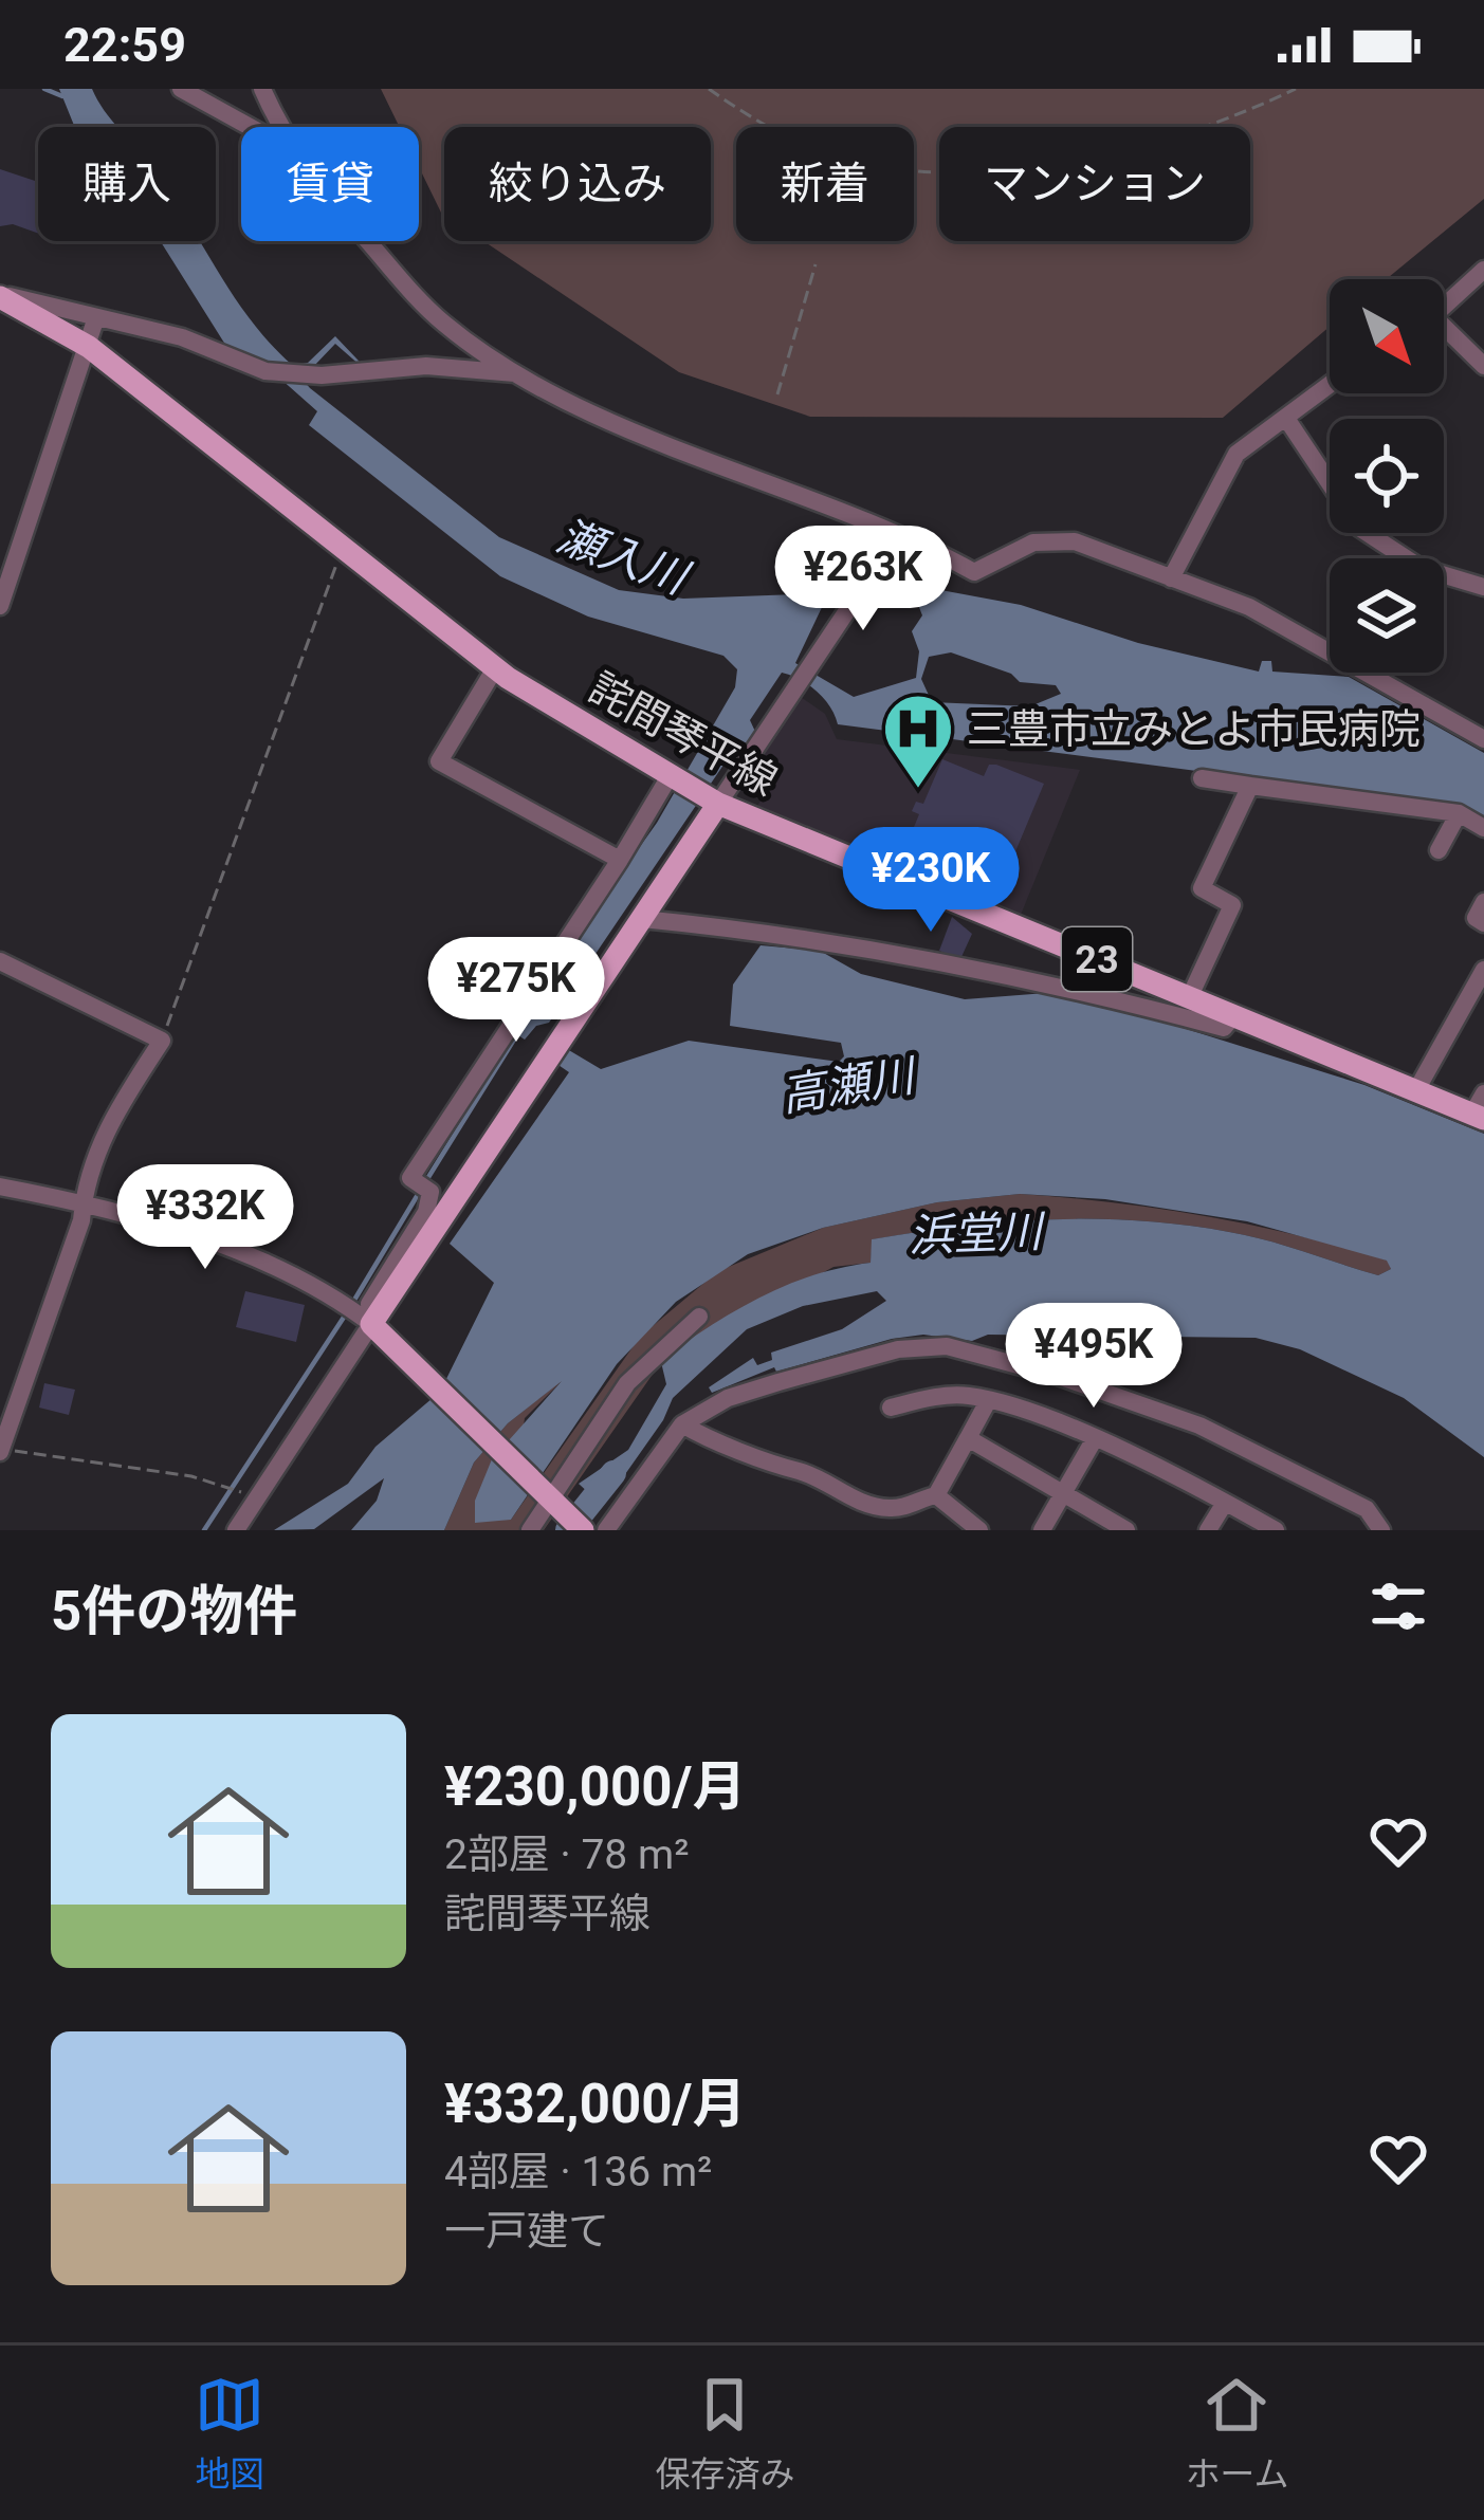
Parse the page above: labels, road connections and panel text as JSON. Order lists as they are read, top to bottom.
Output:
{
  "streets": {
    "main road": ["詫間琴平線", "23"]
  },
  "water": ["瀬入川", "高瀬川", "浜堂川"],
  "places": {
    "hospital": ["三豊市立みとよ市民病院"]
  },
  "north": "bottom right",
  "page": {
    "status": "22:59",
    "chip": [
      "購入",
      "賃貸",
      "絞り込み",
      "新着",
      "マンション"
    ],
    "price": [
      "¥263K",
      "¥230K",
      "¥275K",
      "¥332K",
      "¥495K"
    ],
    "heading": "5件の物件",
    "list": [
      {
        "name": "¥230,000/月",
        "note": "2部屋 · 78 m² · 詫間琴平線"
      },
      {
        "name": "¥332,000/月",
        "note": "4部屋 · 136 m² · 一戸建て"
      }
    ],
    "tabs": ["地図", "保存済み", "ホーム"]
  }
}
